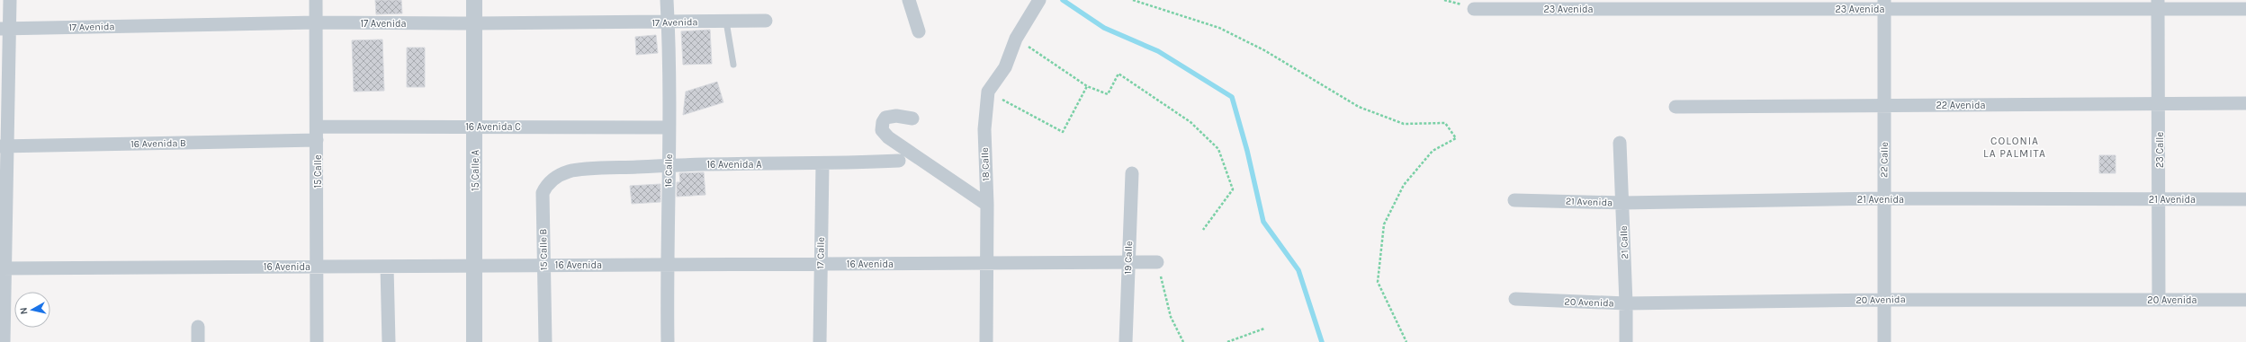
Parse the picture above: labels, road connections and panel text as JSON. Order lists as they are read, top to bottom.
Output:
{
  "streets": {
    "street": [
      "23 Avenida",
      "17 Avenida",
      "22 Avenida",
      "16 Avenida C",
      "16 Avenida B",
      "23 Calle",
      "22 Calle",
      "16 Avenida A",
      "18 Calle",
      "15 Calle A",
      "16 Calle",
      "15 Calle",
      "21 Avenida",
      "21 Calle",
      "15 Calle B",
      "17 Calle",
      "19 Calle",
      "16 Avenida",
      "20 Avenida"
    ]
  },
  "crossings": [
    ["23 Avenida", "23 Calle"],
    ["23 Avenida", "22 Calle"],
    ["17 Avenida", "15 Calle A"],
    ["17 Avenida", "16 Calle"],
    ["17 Avenida", "15 Calle"],
    ["22 Avenida", "23 Calle"],
    ["22 Avenida", "22 Calle"],
    ["16 Avenida C", "15 Calle A"],
    ["16 Avenida C", "16 Calle"],
    ["16 Avenida C", "15 Calle"],
    ["16 Avenida B", "15 Calle"],
    ["23 Calle", "21 Avenida"],
    ["23 Calle", "20 Avenida"],
    ["22 Calle", "21 Avenida"],
    ["22 Calle", "20 Avenida"],
    ["16 Avenida A", "16 Calle"],
    ["16 Avenida A", "15 Calle B"],
    ["16 Avenida A", "17 Calle"],
    ["18 Calle", "16 Avenida"],
    ["15 Calle A", "16 Avenida"],
    ["16 Calle", "16 Avenida"],
    ["15 Calle", "16 Avenida"],
    ["21 Avenida", "21 Calle"],
    ["21 Calle", "20 Avenida"],
    ["15 Calle B", "16 Avenida"],
    ["17 Calle", "16 Avenida"],
    ["19 Calle", "16 Avenida"]
  ],
  "districts": ["COLONIA LA PALMITA"],
  "north": "left"
}
